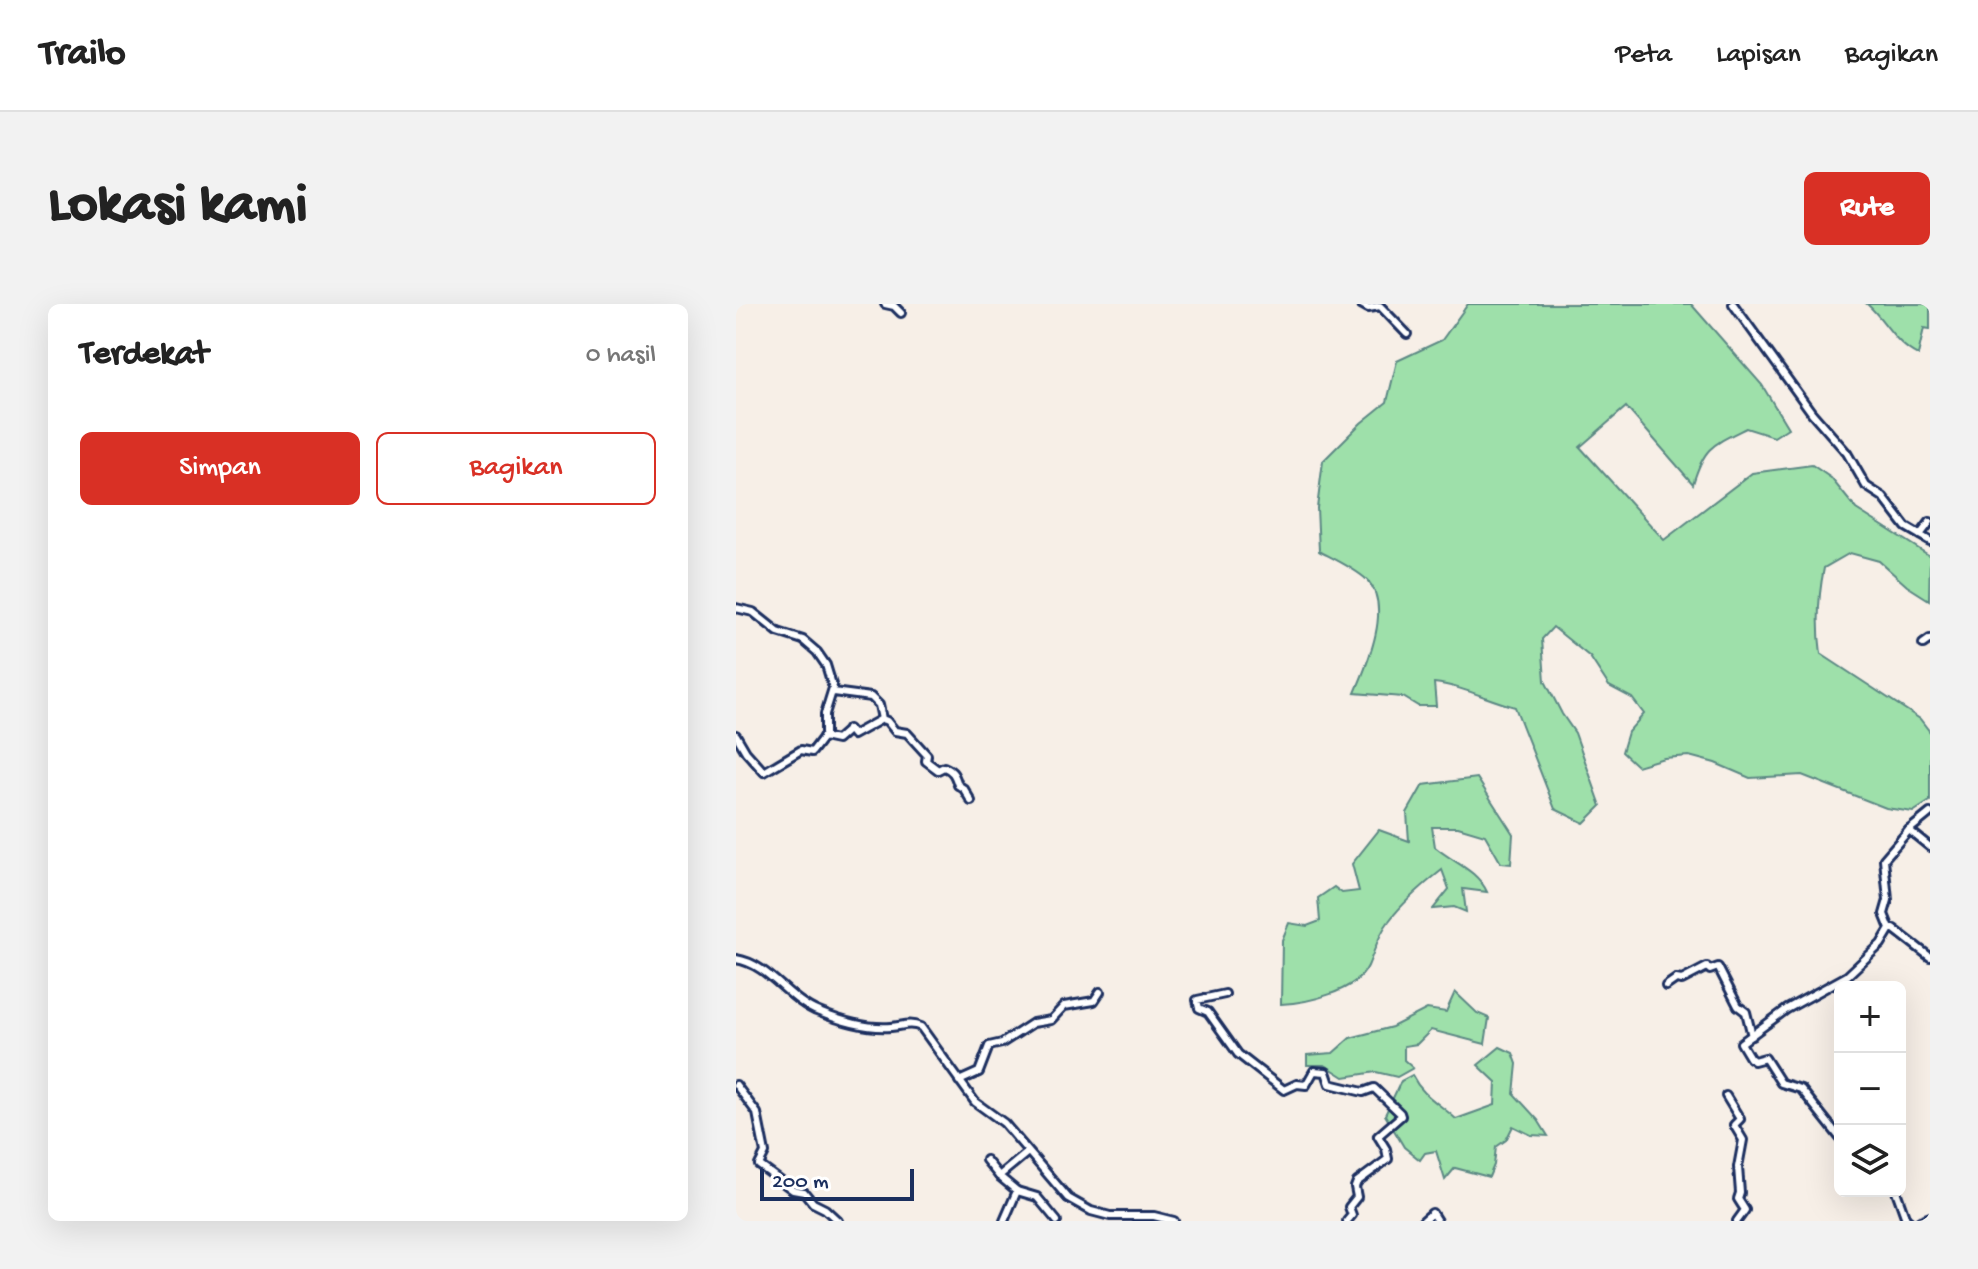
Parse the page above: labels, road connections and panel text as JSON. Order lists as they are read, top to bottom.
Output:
{
  "scale_bar": "200 m",
  "page": {
    "header": "Trailo",
    "nav": ["Peta", "Lapisan", "Bagikan"],
    "buttons": [
      "Rute",
      ["Simpan", "Bagikan"]
    ],
    "title": "Lokasi kami",
    "heading": ["Terdekat", "0 hasil"],
    "map_buttons": ["+", "−"],
    "scale": "200 m"
  }
}
